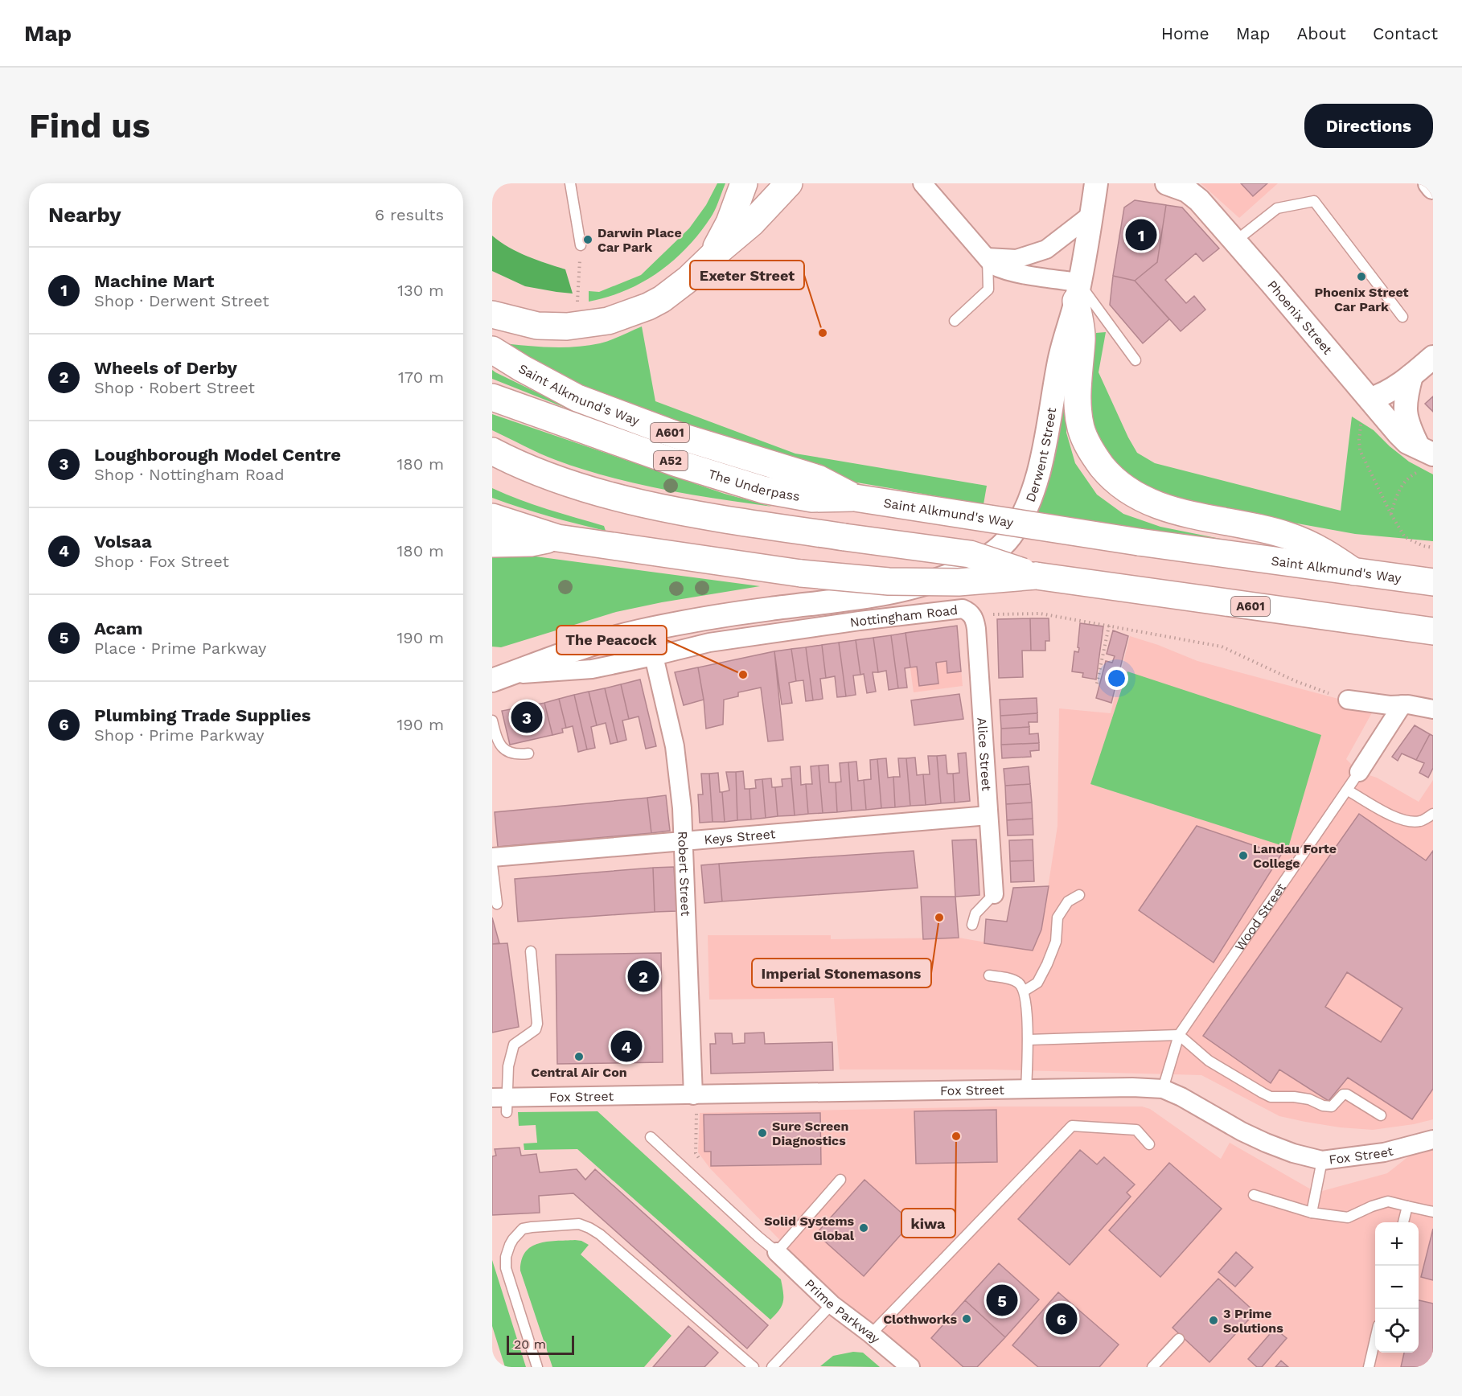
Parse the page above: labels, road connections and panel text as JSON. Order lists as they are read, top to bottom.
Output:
{
  "streets": {
    "main road": [
      "Saint Alkmund's Way",
      "A601",
      "A52",
      "The Underpass"
    ],
    "street": [
      "Phoenix Street",
      "Derwent Street",
      "Nottingham Road",
      "Alice Street",
      "Keys Street",
      "Robert Street",
      "Wood Street",
      "Fox Street",
      "Prime Parkway"
    ]
  },
  "crossings": [
    ["Saint Alkmund's Way", "The Underpass"],
    ["Derwent Street", "Nottingham Road"],
    ["Nottingham Road", "Alice Street"],
    ["Nottingham Road", "Robert Street"],
    ["Alice Street", "Keys Street"],
    ["Keys Street", "Robert Street"],
    ["Robert Street", "Fox Street"],
    ["Wood Street", "Fox Street"]
  ],
  "places": [
    "Darwin Place Car Park",
    "Phoenix Street Car Park",
    "Exeter Street",
    "The Peacock",
    "Landau Forte College",
    "Imperial Stonemasons",
    "Central Air Con",
    "Sure Screen Diagnostics",
    "kiwa",
    "Solid Systems Global",
    "Clothworks",
    "3 Prime Solutions"
  ],
  "scale_bar": "20 m",
  "page": {
    "header": "Map",
    "nav": [
      "Home",
      "Map",
      "About",
      "Contact"
    ],
    "buttons": "Directions",
    "title": "Find us",
    "heading": ["Nearby", "6 results"],
    "pins": [
      "1",
      "3",
      "2",
      "4",
      "5",
      "6"
    ],
    "list": [
      {
        "mark": "1",
        "name": "Machine Mart",
        "note": "Shop · Derwent Street",
        "value": "130 m"
      },
      {
        "mark": "2",
        "name": "Wheels of Derby",
        "note": "Shop · Robert Street",
        "value": "170 m"
      },
      {
        "mark": "3",
        "name": "Loughborough Model Centre",
        "note": "Shop · Nottingham Road",
        "value": "180 m"
      },
      {
        "mark": "4",
        "name": "Volsaa",
        "note": "Shop · Fox Street",
        "value": "180 m"
      },
      {
        "mark": "5",
        "name": "Acam",
        "note": "Place · Prime Parkway",
        "value": "190 m"
      },
      {
        "mark": "6",
        "name": "Plumbing Trade Supplies",
        "note": "Shop · Prime Parkway",
        "value": "190 m"
      }
    ],
    "map_buttons": ["+", "−"],
    "scale": "20 m"
  }
}
